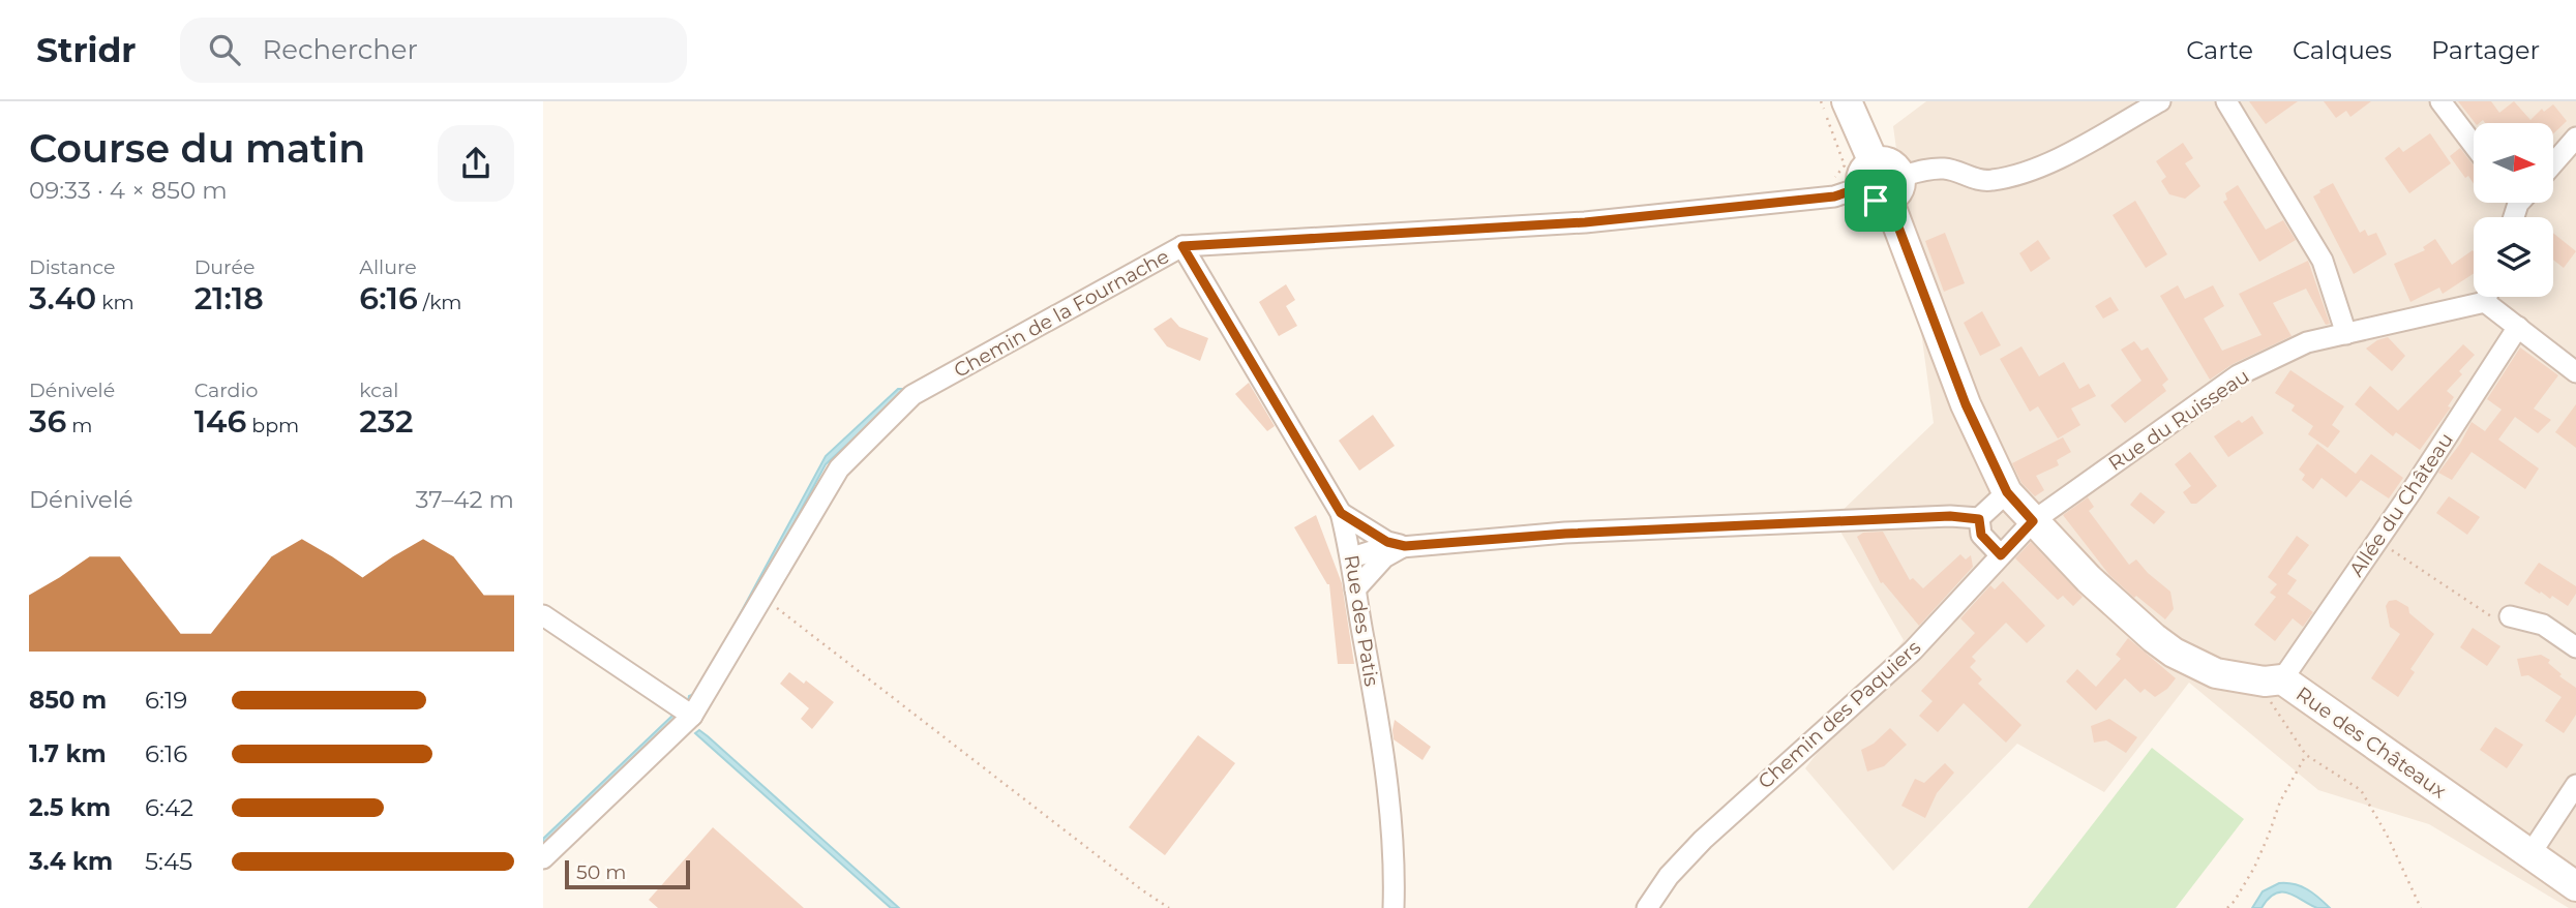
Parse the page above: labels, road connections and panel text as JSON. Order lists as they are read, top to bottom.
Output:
{
  "streets": {
    "street": [
      "Chemin de la Fournache",
      "Rue du Ruisseau",
      "Allée du Château",
      "Rue des Patis",
      "Chemin des Paquiers",
      "Rue des Châteaux"
    ]
  },
  "crossings": [
    ["Chemin de la Fournache", "Rue des Patis"],
    ["Rue du Ruisseau", "Chemin des Paquiers"],
    ["Rue du Ruisseau", "Rue des Châteaux"],
    ["Allée du Château", "Rue des Châteaux"],
    ["Chemin des Paquiers", "Rue des Châteaux"]
  ],
  "scale_bar": "50 m",
  "north": "right",
  "page": {
    "header": "Stridr",
    "search": "Rechercher",
    "nav": ["Carte", "Calques", "Partager"],
    "heading": ["Course du matin", "09:33 · 4 × 850 m"],
    "stats": [
      ["Distance", "3.40 km"],
      ["Durée", "21:18"],
      ["Allure", "6:16 /km"],
      ["Dénivelé", "36 m"],
      ["Cardio", "146 bpm"],
      ["kcal", "232"]
    ],
    "chart": ["Dénivelé", "37–42 m"],
    "list": [
      {
        "name": "850 m",
        "note": "6:19"
      },
      {
        "name": "1.7 km",
        "note": "6:16"
      },
      {
        "name": "2.5 km",
        "note": "6:42"
      },
      {
        "name": "3.4 km",
        "note": "5:45"
      }
    ],
    "scale": "50 m"
  }
}
